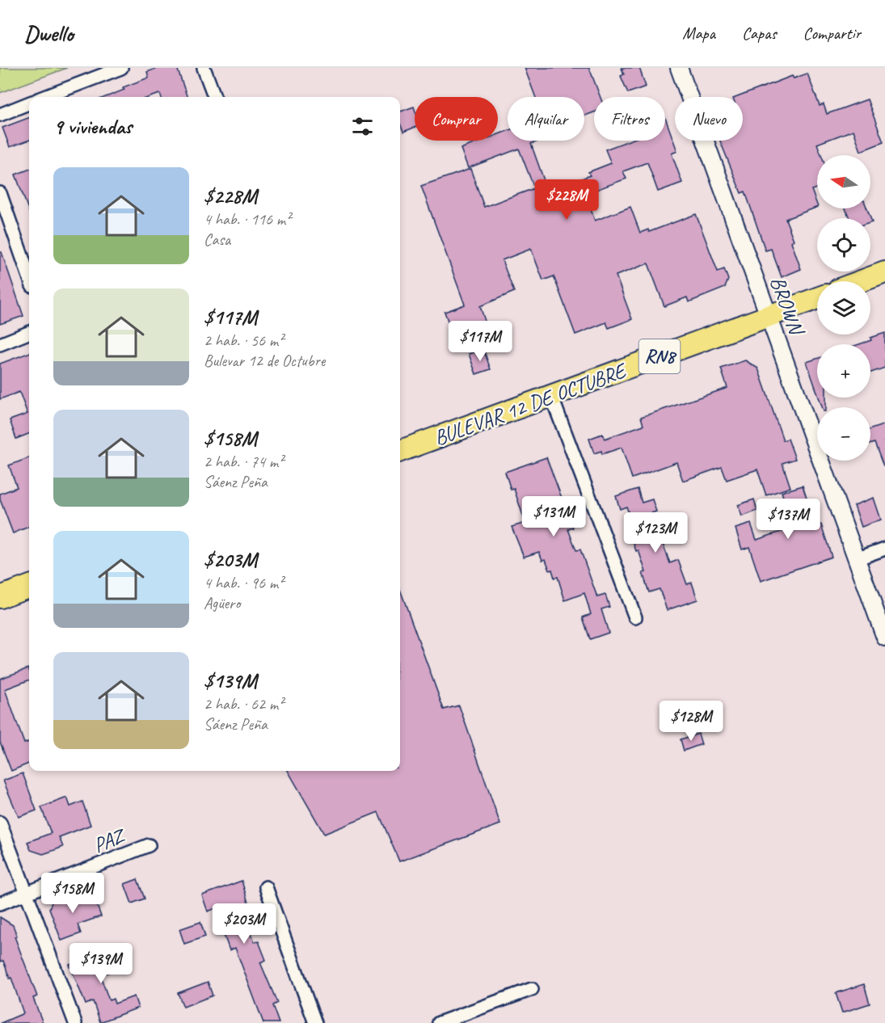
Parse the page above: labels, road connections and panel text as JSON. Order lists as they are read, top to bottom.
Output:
{
  "streets": {
    "highway": ["RN8", "BULEVAR 12 DE OCTUBRE"],
    "street": ["BROWN", "PAZ"]
  },
  "crossings": [
    ["BROWN", "BULEVAR 12 DE OCTUBRE"]
  ],
  "north": "left",
  "page": {
    "header": "Dwello",
    "nav": ["Mapa", "Capas", "Compartir"],
    "chip": [
      "Comprar",
      "Alquilar",
      "Filtros",
      "Nuevo"
    ],
    "heading": "9 viviendas",
    "map_buttons": ["+", "−"],
    "list": [
      {
        "name": "$228M",
        "note": "4 hab. · 116 m² · Casa"
      },
      {
        "name": "$117M",
        "note": "2 hab. · 56 m² · Bulevar 12 de Octubre"
      },
      {
        "name": "$158M",
        "note": "2 hab. · 74 m² · Sáenz Peña"
      },
      {
        "name": "$203M",
        "note": "4 hab. · 96 m² · Agüero"
      },
      {
        "name": "$139M",
        "note": "2 hab. · 62 m² · Sáenz Peña"
      }
    ],
    "price": [
      "$228M",
      "$117M",
      "$131M",
      "$137M",
      "$123M",
      "$128M",
      "$158M",
      "$203M",
      "$139M"
    ]
  }
}
